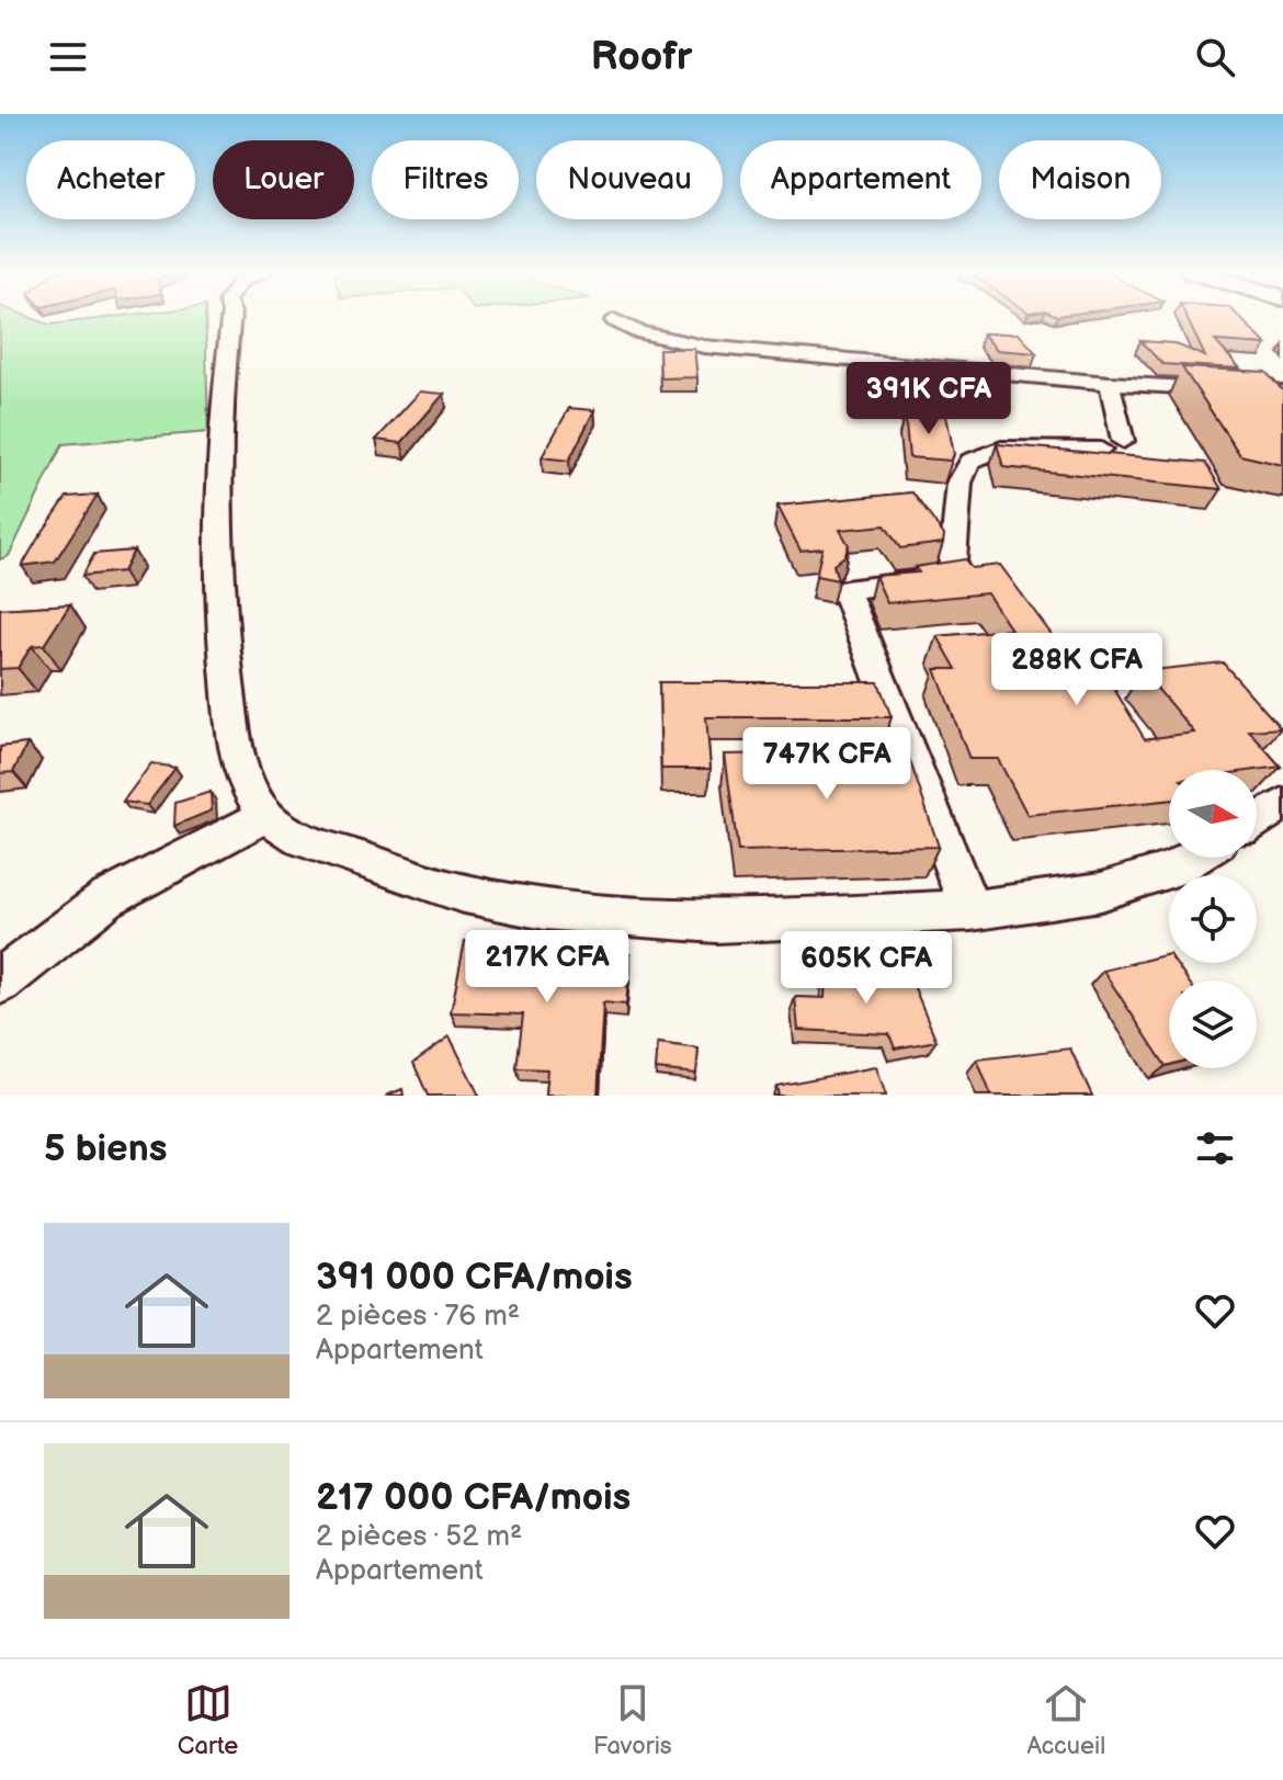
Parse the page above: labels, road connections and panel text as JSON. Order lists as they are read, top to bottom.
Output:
{
  "north": "right",
  "page": {
    "header": "Roofr",
    "chip": [
      "Acheter",
      "Louer",
      "Filtres",
      "Nouveau",
      "Appartement",
      "Maison"
    ],
    "price": [
      "391K CFA",
      "288K CFA",
      "747K CFA",
      "217K CFA",
      "605K CFA"
    ],
    "heading": "5 biens",
    "list": [
      {
        "name": "391 000 CFA/mois",
        "note": "2 pièces · 76 m² · Appartement"
      },
      {
        "name": "217 000 CFA/mois",
        "note": "2 pièces · 52 m² · Appartement"
      }
    ],
    "tabs": ["Carte", "Favoris", "Accueil"]
  }
}
